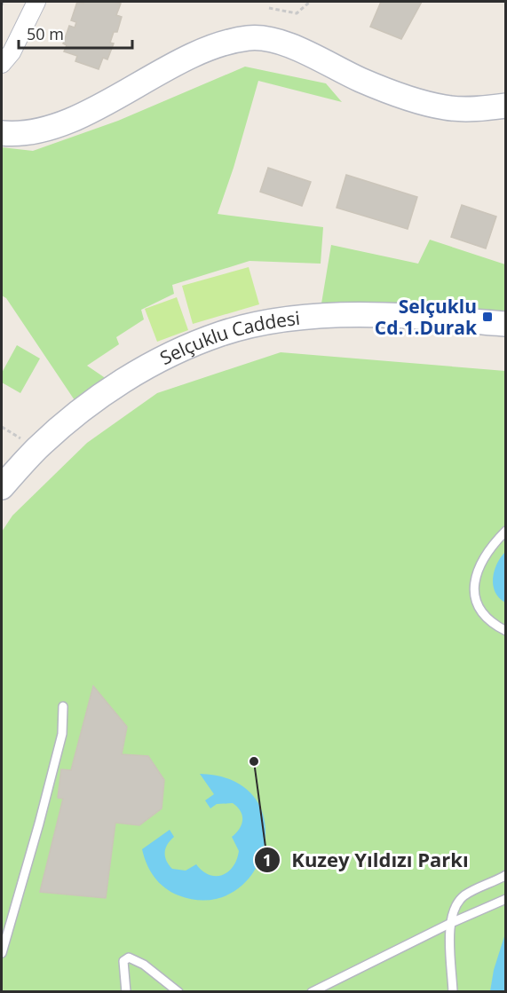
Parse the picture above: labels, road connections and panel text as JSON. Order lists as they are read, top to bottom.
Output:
{
  "streets": {
    "street": ["Selçuklu Caddesi"]
  },
  "places": {
    "transit": ["Selçuklu Cd.1.Durak"],
    "other": ["Kuzey Yıldızı Parkı"]
  },
  "scale_bar": "50 m"
}
